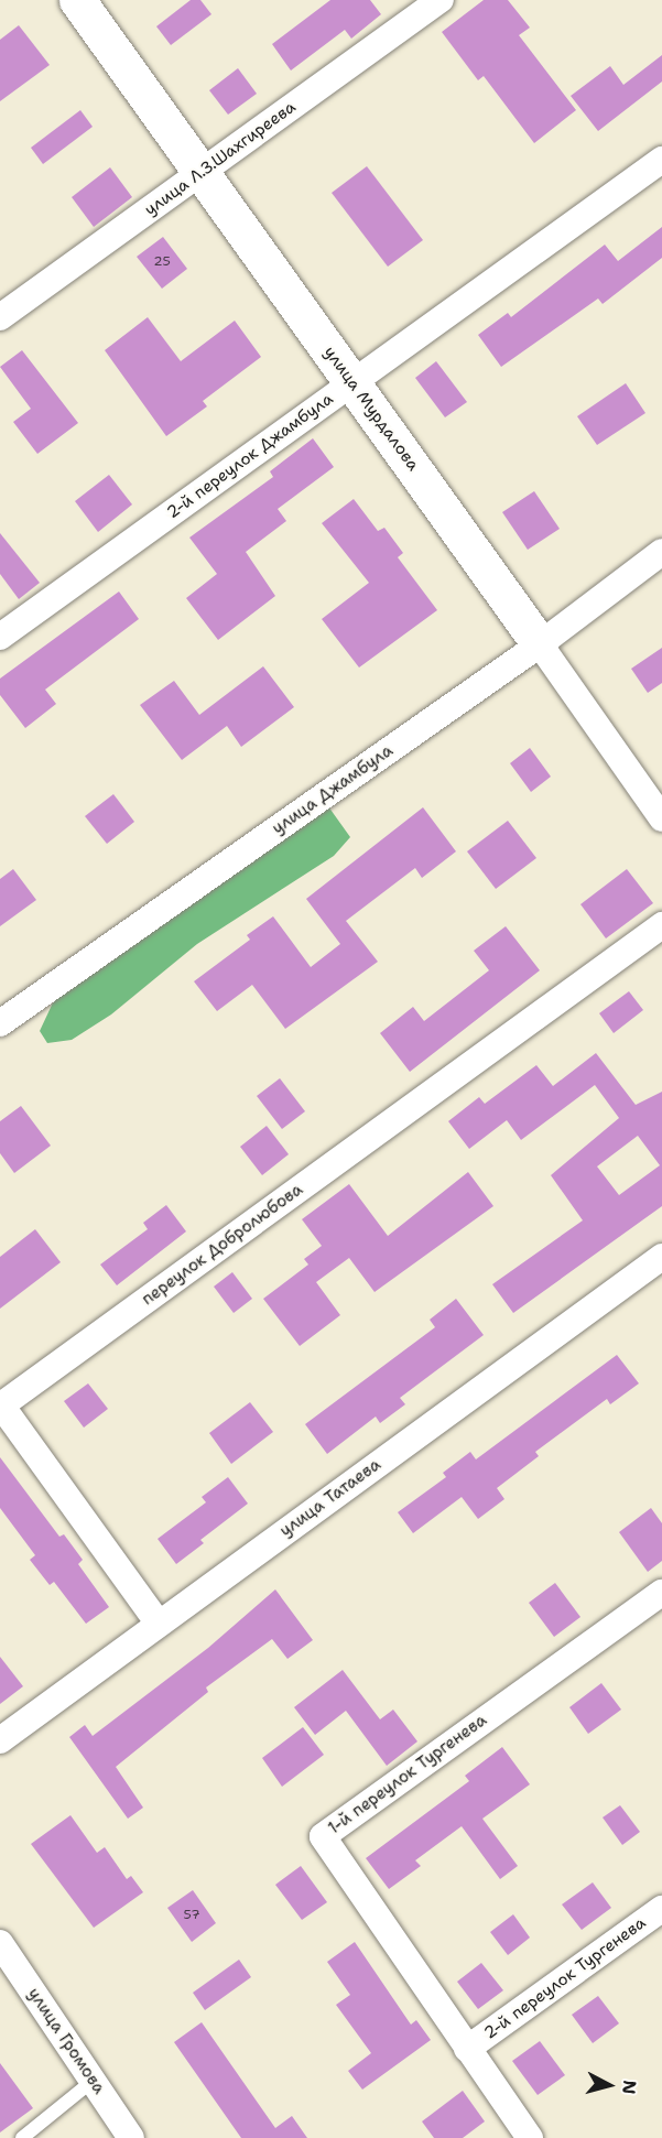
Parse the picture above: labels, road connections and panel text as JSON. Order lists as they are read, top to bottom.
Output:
{
  "streets": {
    "street": [
      "улица Л.З.Шахгиреева",
      "улица Мурдалова",
      "2-й переулок Джамбула",
      "улица Джамбула",
      "переулок Добролюбова",
      "улица Татаева",
      "1-й переулок Тургенева",
      "2-й переулок Тургенева",
      "улица Громова"
    ]
  },
  "crossings": [
    ["улица Л.З.Шахгиреева", "улица Мурдалова"],
    ["улица Мурдалова", "2-й переулок Джамбула"],
    ["улица Мурдалова", "улица Джамбула"],
    ["переулок Добролюбова", "улица Татаева"],
    ["1-й переулок Тургенева", "2-й переулок Тургенева"]
  ],
  "house_numbers": ["25", "57"],
  "north": "right"
}
